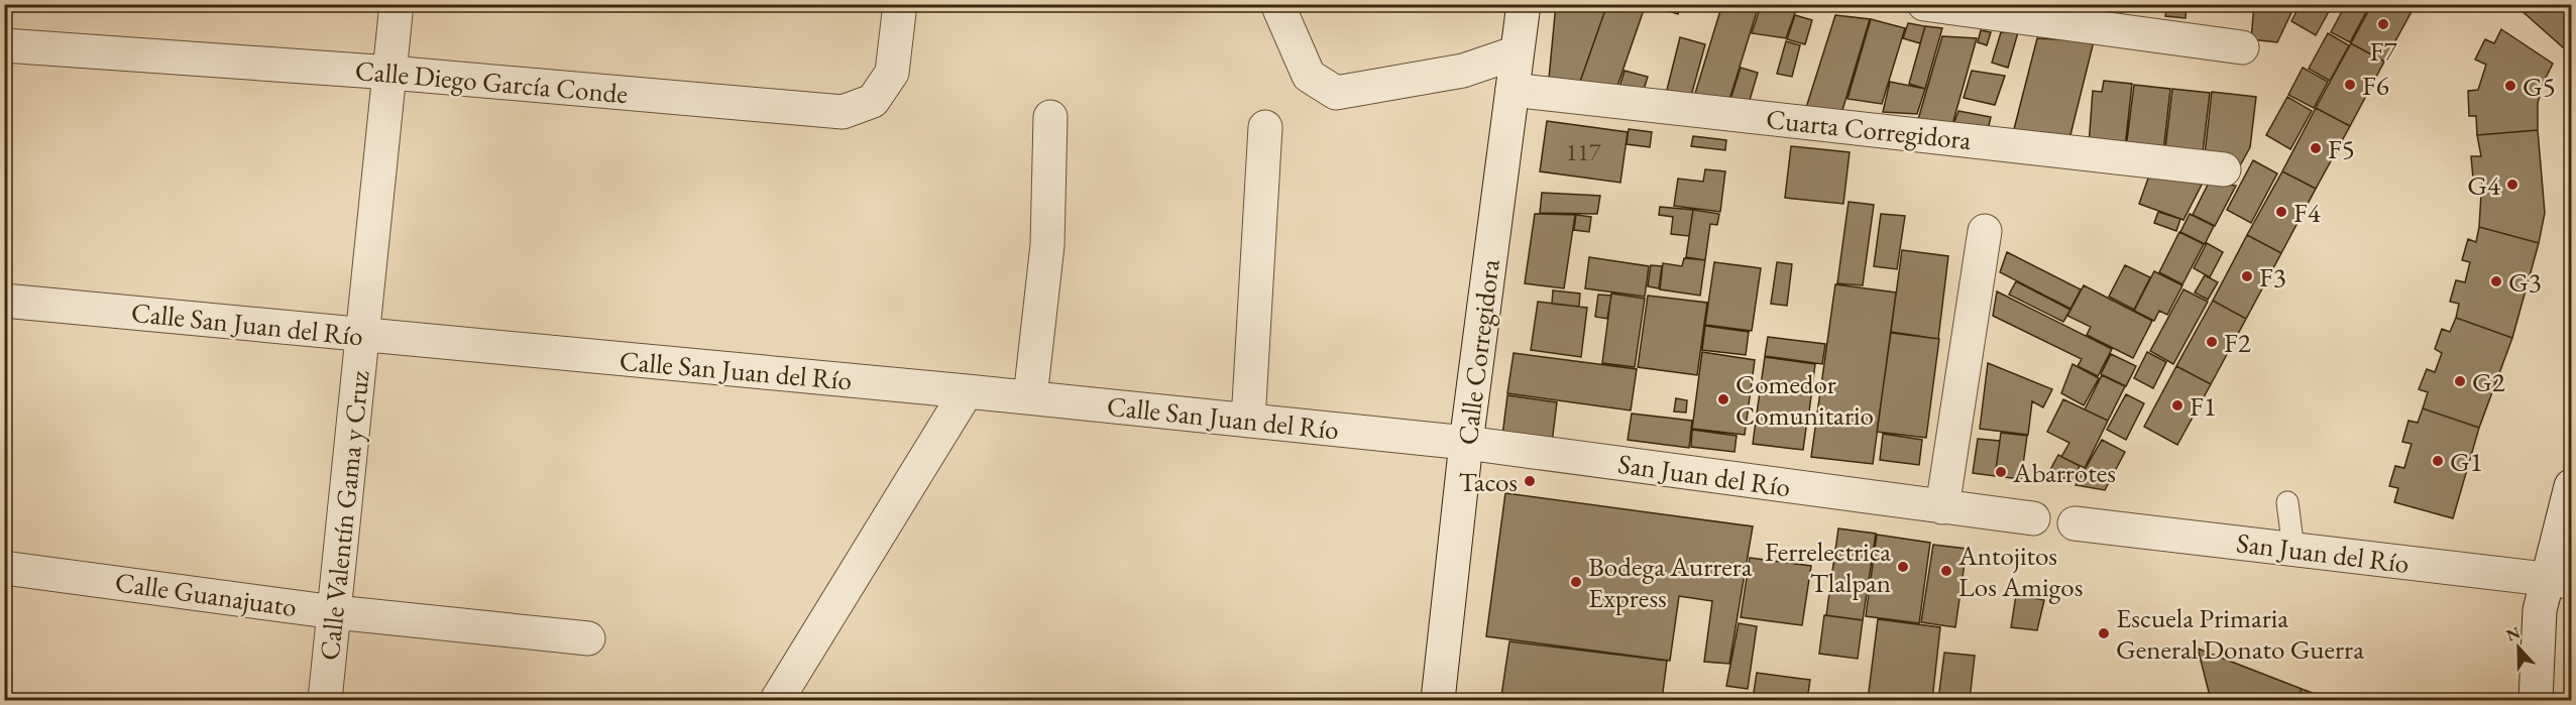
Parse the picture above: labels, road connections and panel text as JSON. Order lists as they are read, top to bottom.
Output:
{
  "streets": {
    "street": [
      "Calle Diego García Conde",
      "Cuarta Corregidora",
      "Calle San Juan del Río",
      "Calle Corregidora",
      "San Juan del Río",
      "Calle Valentín Gama y Cruz",
      "Calle Guanajuato"
    ]
  },
  "crossings": [
    ["Calle Diego García Conde", "Calle Valentín Gama y Cruz"],
    ["Cuarta Corregidora", "Calle Corregidora"],
    ["Calle San Juan del Río", "Calle Corregidora"],
    ["Calle San Juan del Río", "San Juan del Río"],
    ["Calle San Juan del Río", "Calle Valentín Gama y Cruz"],
    ["Calle Corregidora", "San Juan del Río"],
    ["Calle Valentín Gama y Cruz", "Calle Guanajuato"]
  ],
  "places": [
    "F7",
    "F6",
    "G5",
    "F5",
    "G4",
    "F4",
    "F3",
    "G3",
    "F2",
    "G2",
    "Comedor Comunitario",
    "F1",
    "G1",
    "Abarrotes",
    "Tacos",
    "Ferrelectrica Tlalpan",
    "Antojitos Los Amigos",
    "Bodega Aurrera Express",
    "Escuela Primaria General Donato Guerra"
  ],
  "house_numbers": ["117"],
  "north": "top"
}
